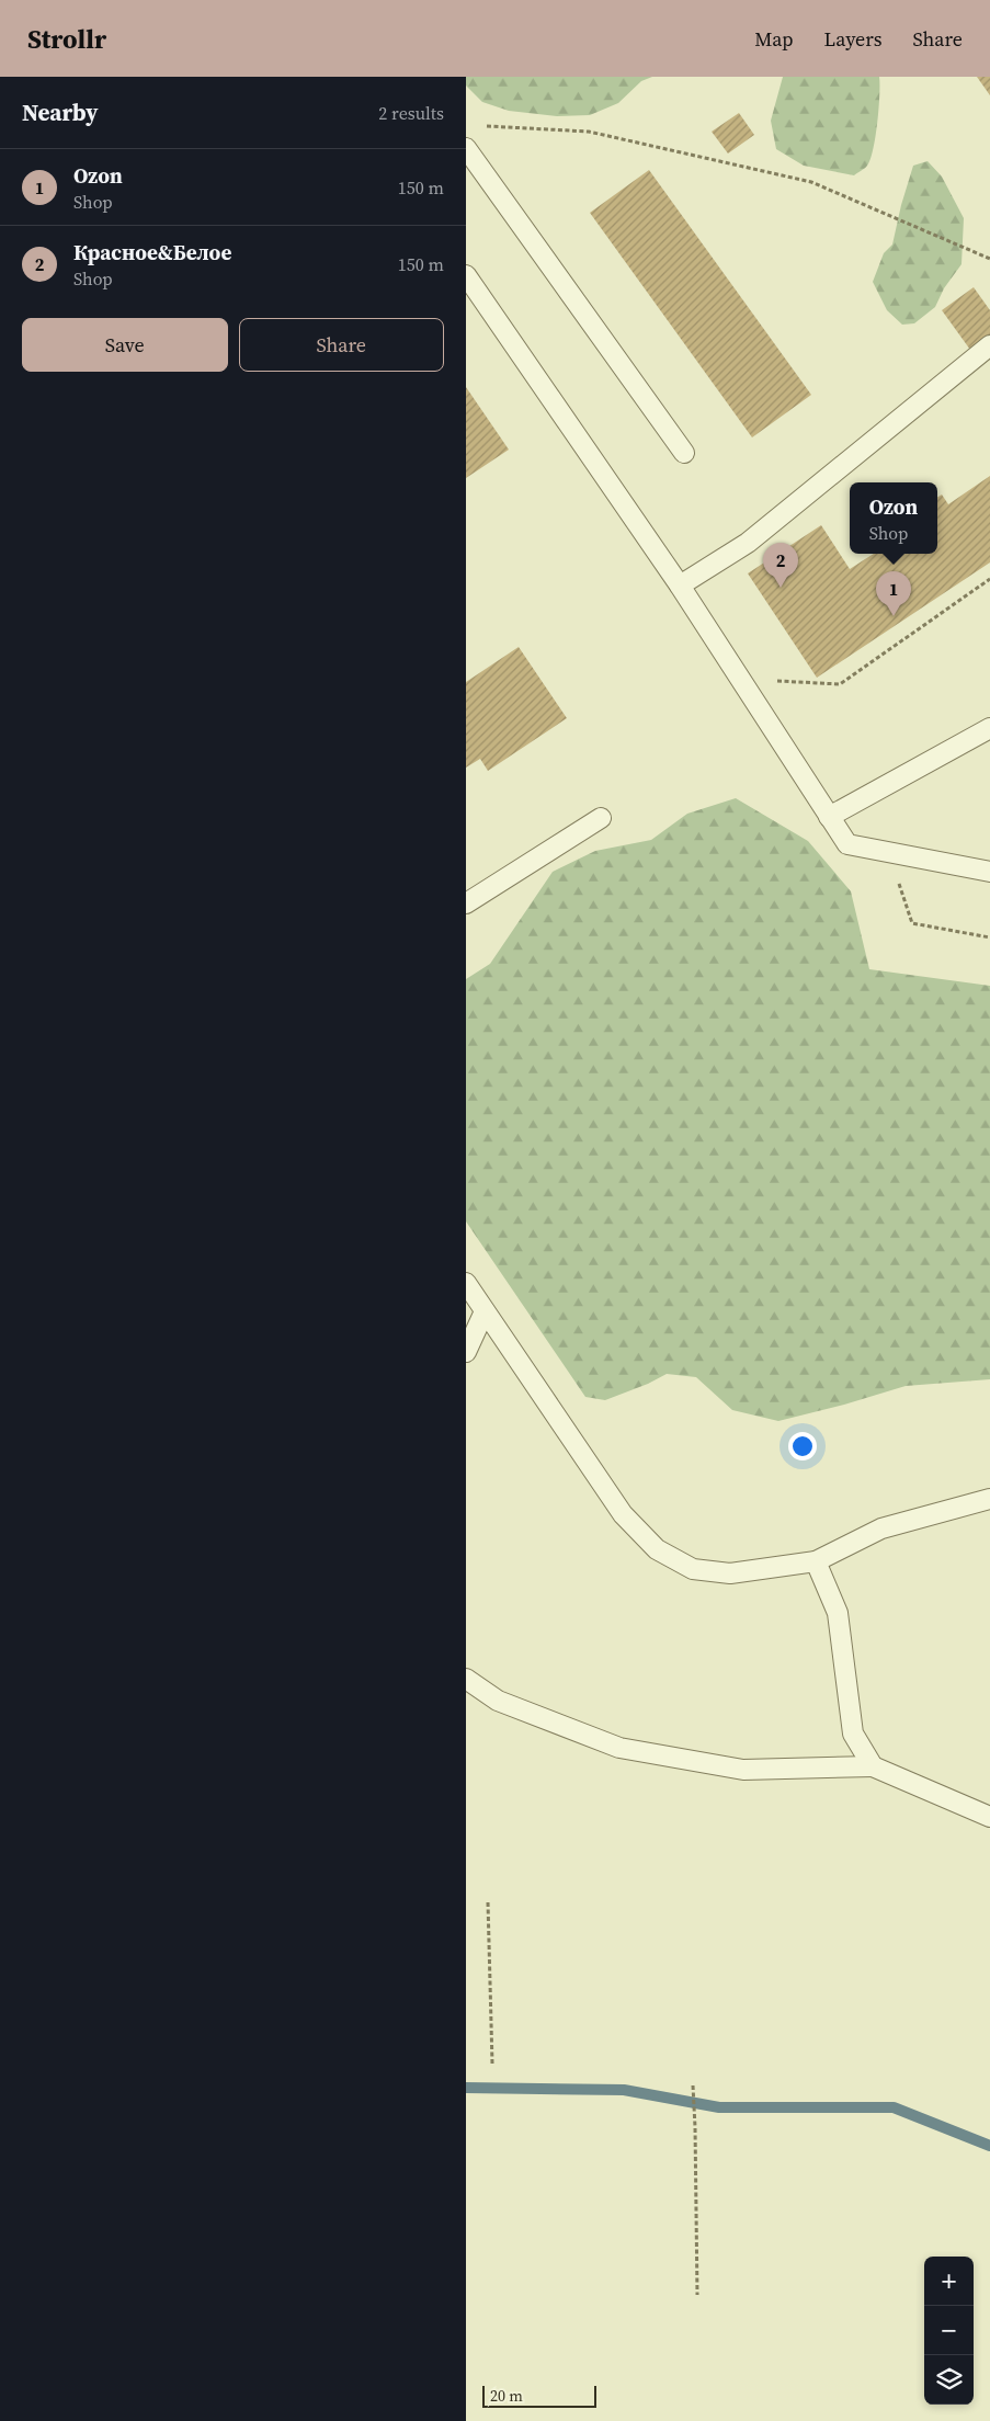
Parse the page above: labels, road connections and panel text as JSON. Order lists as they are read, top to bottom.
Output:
{
  "scale_bar": "20 m",
  "page": {
    "header": "Strollr",
    "nav": ["Map", "Layers", "Share"],
    "heading": ["Nearby", "2 results"],
    "list": [
      {
        "mark": "1",
        "name": "Ozon",
        "note": "Shop",
        "value": "150 m"
      },
      {
        "mark": "2",
        "name": "Красное&Белое",
        "note": "Shop",
        "value": "150 m"
      }
    ],
    "buttons": ["Save", "Share"],
    "popup": ["Ozon", "Shop"],
    "pins": ["2", "1"],
    "map_buttons": ["+", "−"],
    "scale": "20 m"
  }
}
